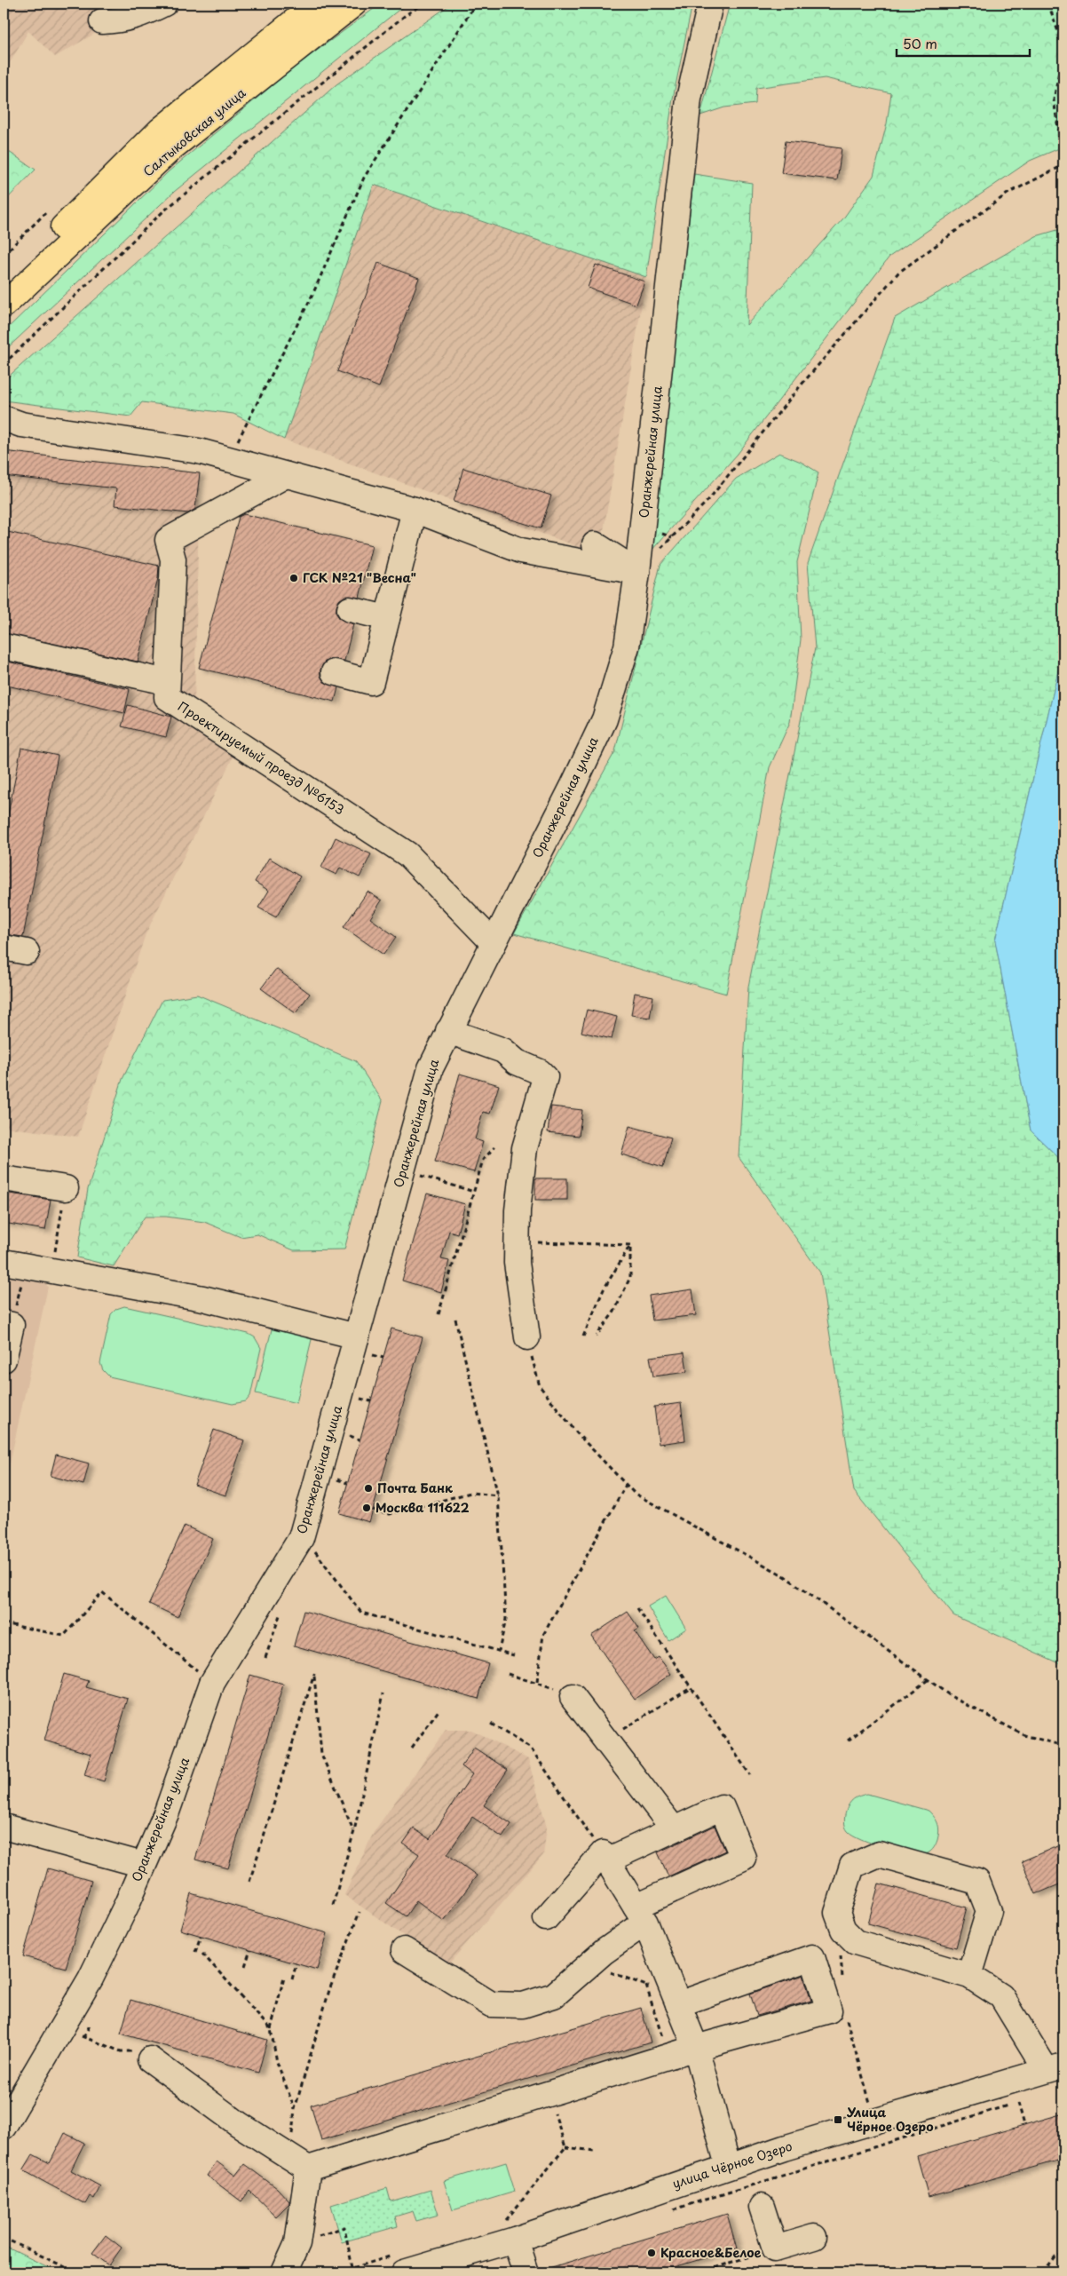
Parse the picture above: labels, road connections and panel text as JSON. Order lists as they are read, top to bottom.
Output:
{
  "streets": {
    "main road": ["Салтыковская улица"],
    "street": ["Оранжерейная улица", "Проектируемый проезд №6153", "улица Чёрное Озеро"]
  },
  "crossings": [
    ["Оранжерейная улица", "Проектируемый проезд №6153"]
  ],
  "places": {
    "other": [
      "ГСК №21 \"Весна\"",
      "Почта Банк",
      "Москва 111622",
      "Красное&Белое"
    ],
    "transit": ["Улица Чёрное Озеро"]
  },
  "scale_bar": "50 m"
}
